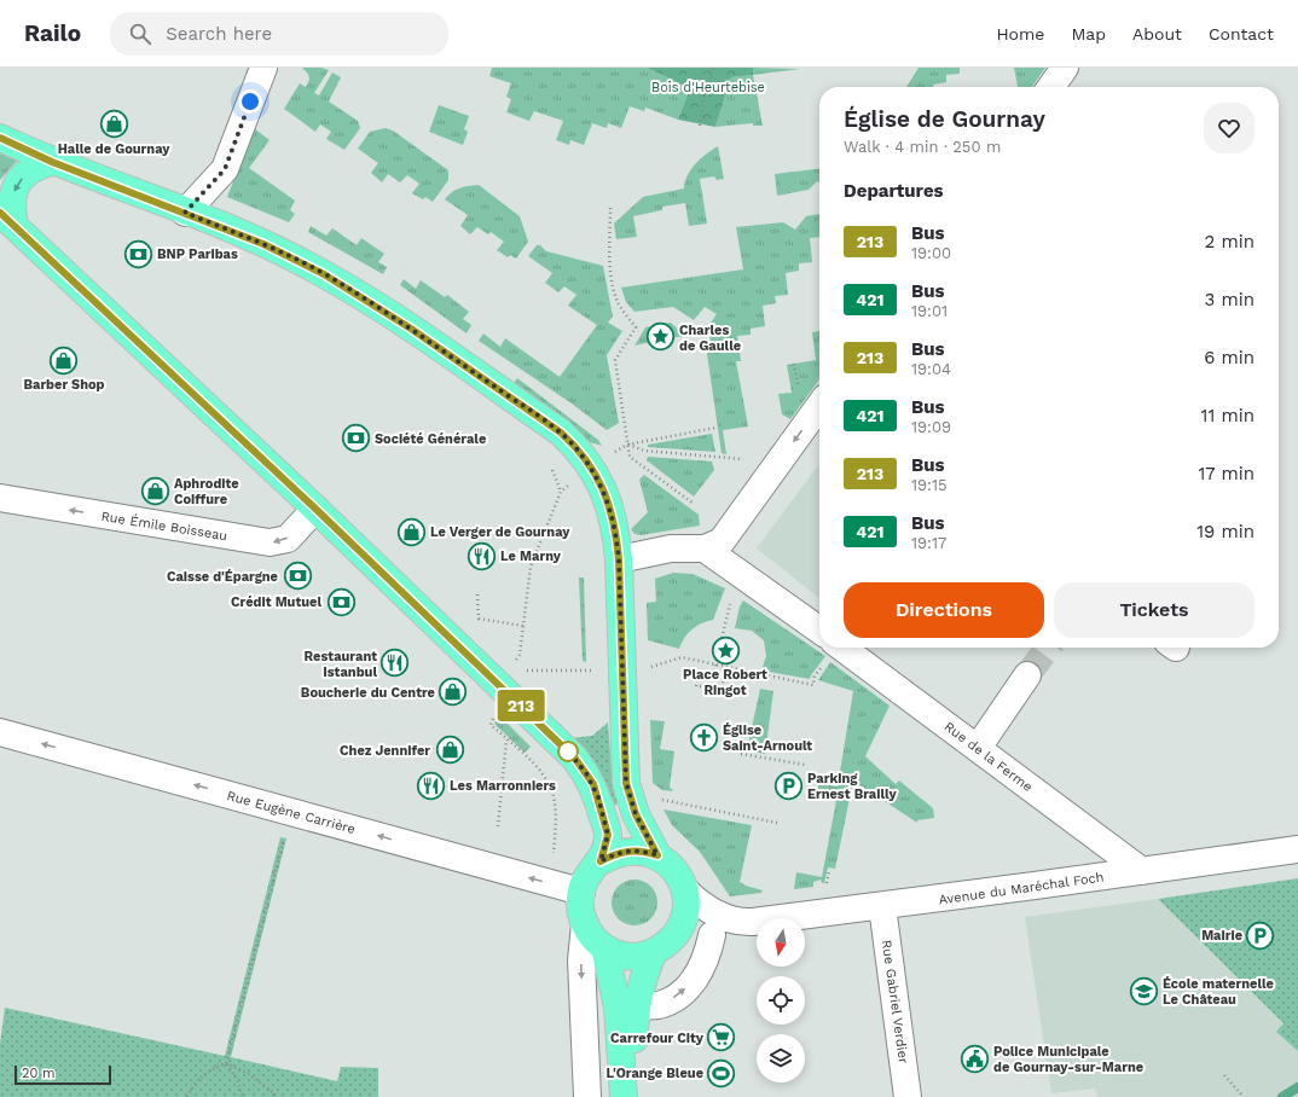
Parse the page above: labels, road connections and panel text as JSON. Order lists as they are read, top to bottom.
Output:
{
  "streets": {
    "street": [
      "Rue Émile Boisseau",
      "Rue de la Ferme",
      "Rue Eugène Carrière",
      "Avenue du Maréchal Foch",
      "Rue Gabriel Verdier"
    ]
  },
  "crossings": [
    ["Rue de la Ferme", "Avenue du Maréchal Foch"],
    ["Rue Eugène Carrière", "Avenue du Maréchal Foch"],
    ["Avenue du Maréchal Foch", "Rue Gabriel Verdier"]
  ],
  "one_way": ["Rue Émile Boisseau", "Rue Eugène Carrière"],
  "parks": ["Bois d'Heurtebise"],
  "places": {
    "shop": [
      "Halle de Gournay",
      "Barber Shop",
      "Aphrodite Coiffure",
      "Le Verger de Gournay",
      "Boucherie du Centre",
      "Chez Jennifer"
    ],
    "bank": [
      "BNP Paribas",
      "Société Générale",
      "Caisse d'Épargne",
      "Crédit Mutuel"
    ],
    "place": ["Charles de Gaulle", "Place Robert Ringot"],
    "restaurant": ["Le Marny", "Restaurant Istanbul", "Les Marronniers"],
    "church": ["Église Saint-Arnoult"],
    "parking": ["Parking Ernest Brailly", "Mairie"],
    "school or university": ["École maternelle Le Château"],
    "supermarket": ["Carrefour City"],
    "public building": ["Police Municipale de Gournay-sur-Marne"],
    "sports": ["L'Orange Bleue"]
  },
  "lines": ["bus line 213"],
  "scale_bar": "20 m",
  "north": "bottom",
  "page": {
    "header": "Railo",
    "search": "Search here",
    "nav": [
      "Home",
      "Map",
      "About",
      "Contact"
    ],
    "on_map": "213",
    "heading": [
      ["Église de Gournay", "Walk · 4 min · 250 m"],
      "Departures"
    ],
    "list": [
      {
        "mark": "213",
        "name": "Bus",
        "note": "19:00",
        "value": "2 min"
      },
      {
        "mark": "421",
        "name": "Bus",
        "note": "19:01",
        "value": "3 min"
      },
      {
        "mark": "213",
        "name": "Bus",
        "note": "19:04",
        "value": "6 min"
      },
      {
        "mark": "421",
        "name": "Bus",
        "note": "19:09",
        "value": "11 min"
      },
      {
        "mark": "213",
        "name": "Bus",
        "note": "19:15",
        "value": "17 min"
      },
      {
        "mark": "421",
        "name": "Bus",
        "note": "19:17",
        "value": "19 min"
      }
    ],
    "buttons": ["Directions", "Tickets"],
    "scale": "20 m"
  }
}
